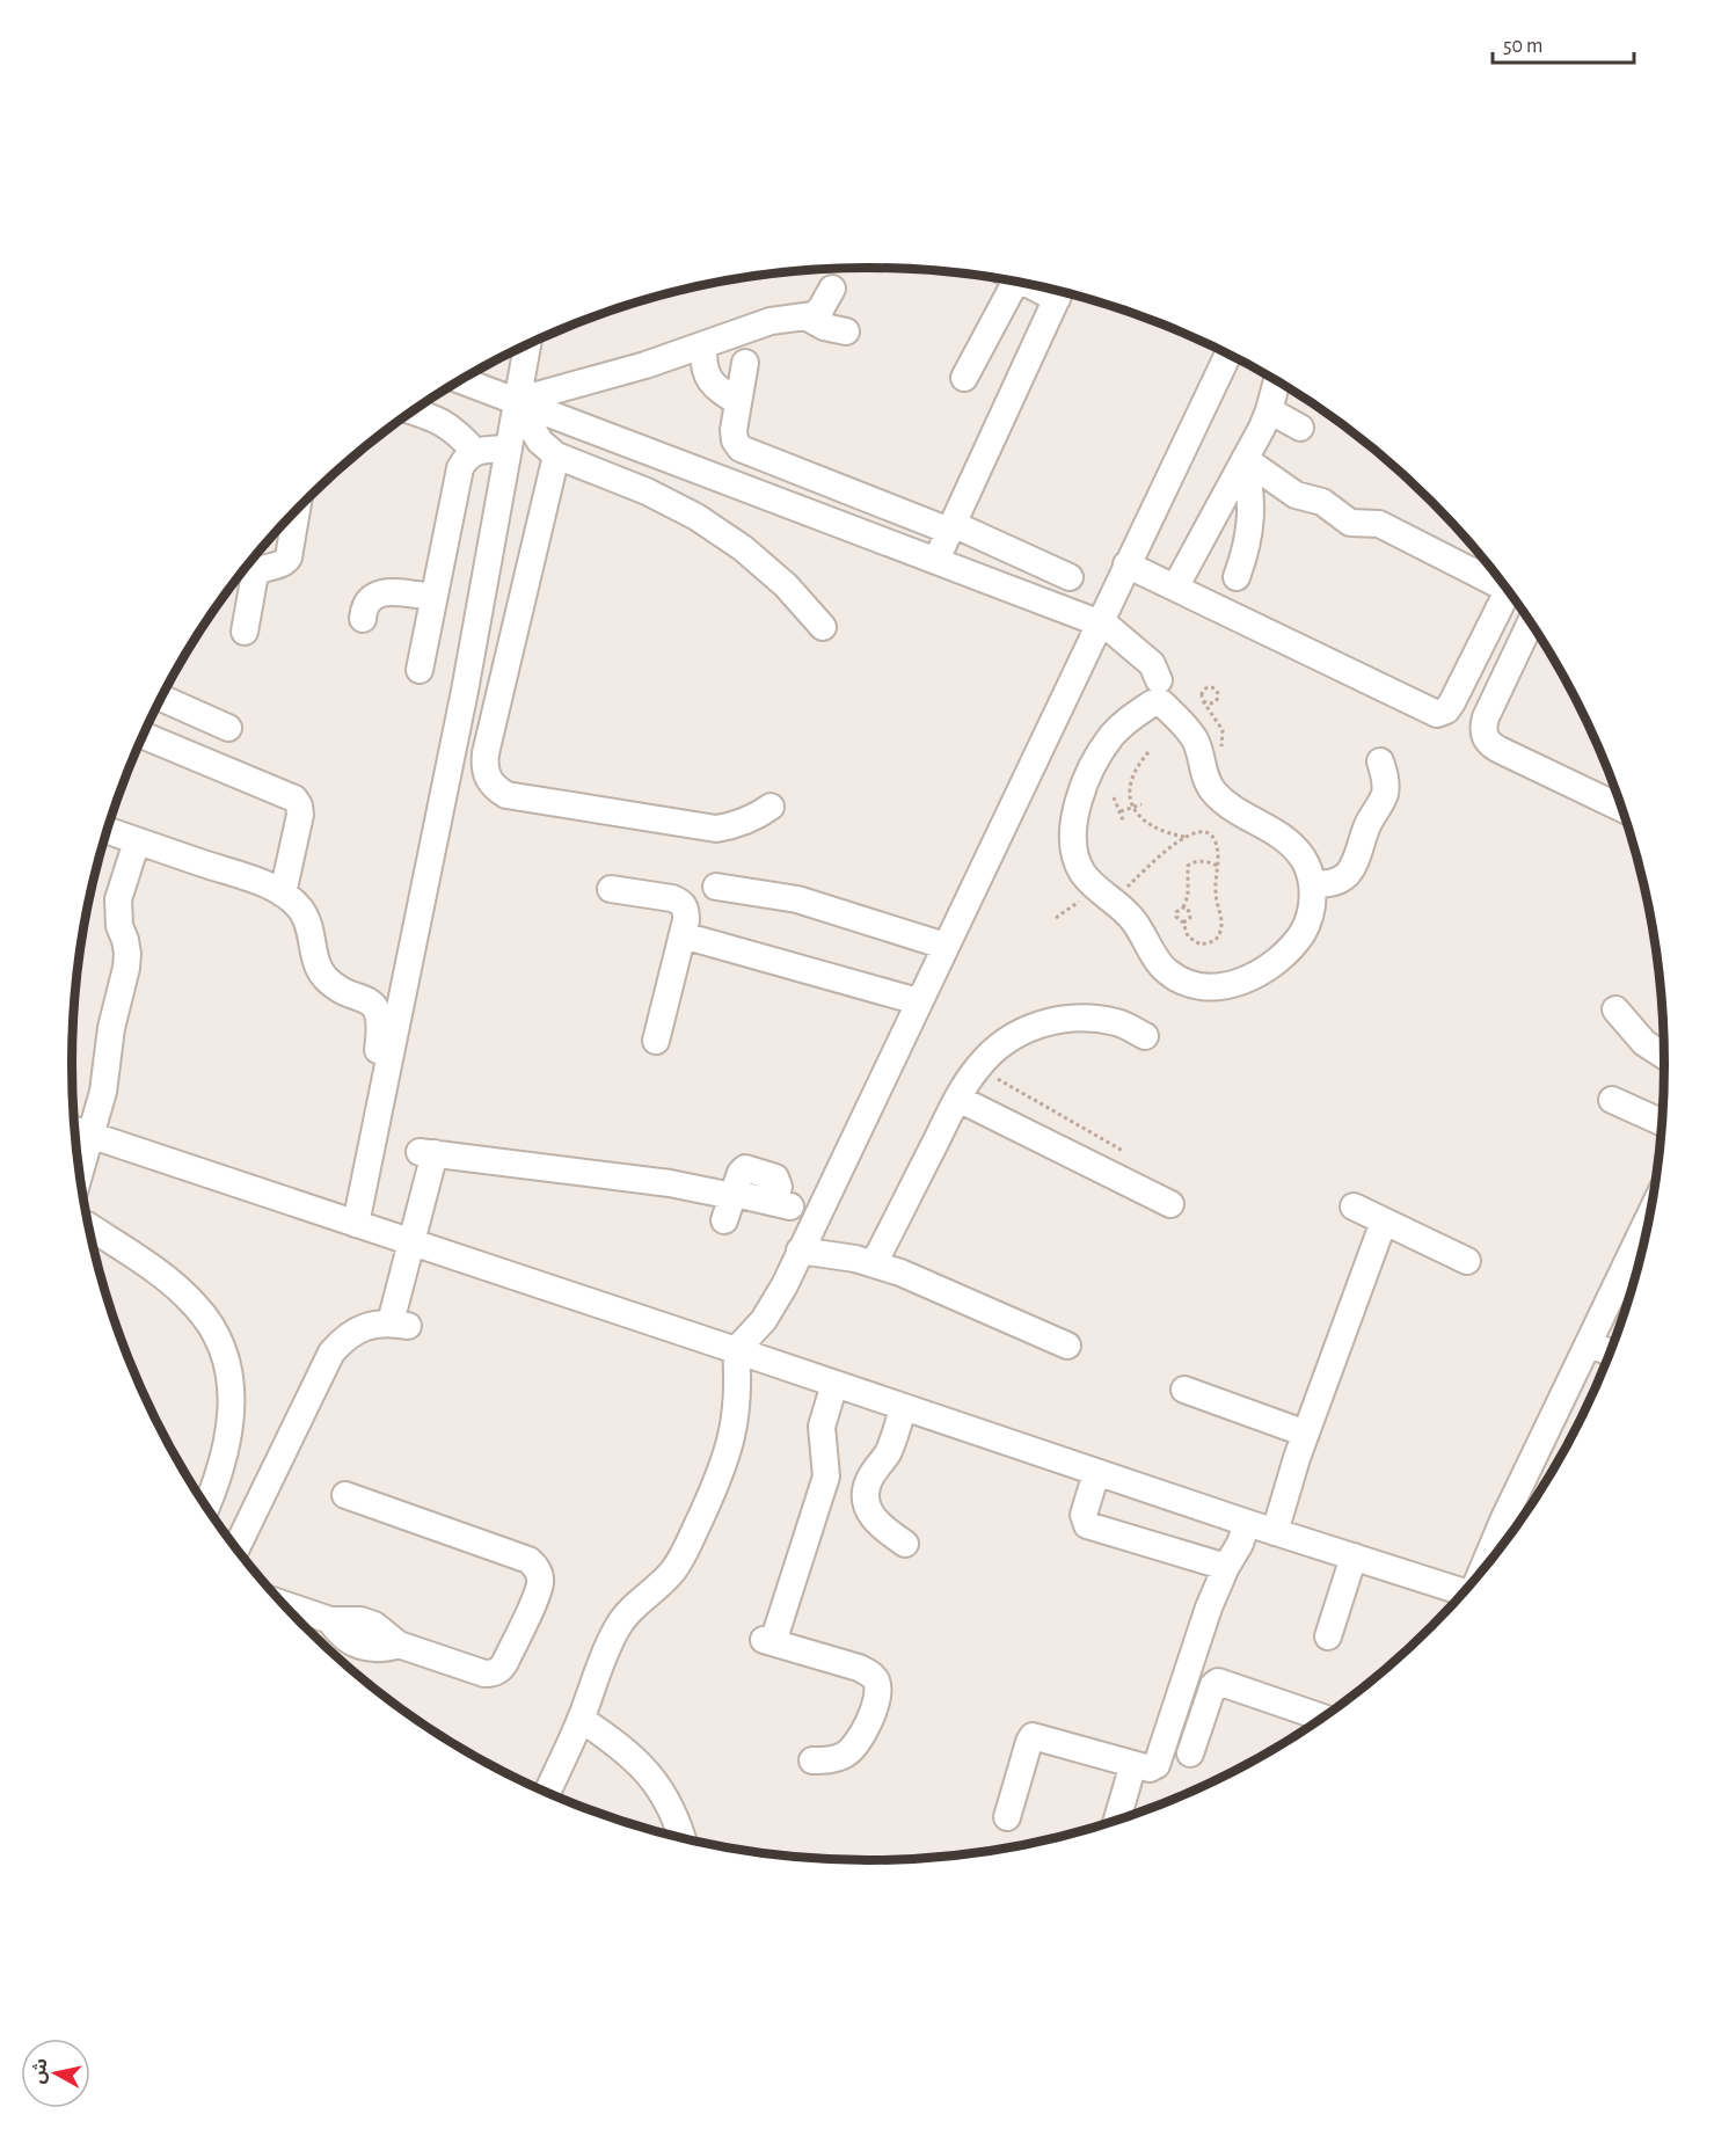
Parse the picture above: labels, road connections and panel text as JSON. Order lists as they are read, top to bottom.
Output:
{
  "scale_bar": "50 m",
  "north": "left"
}
